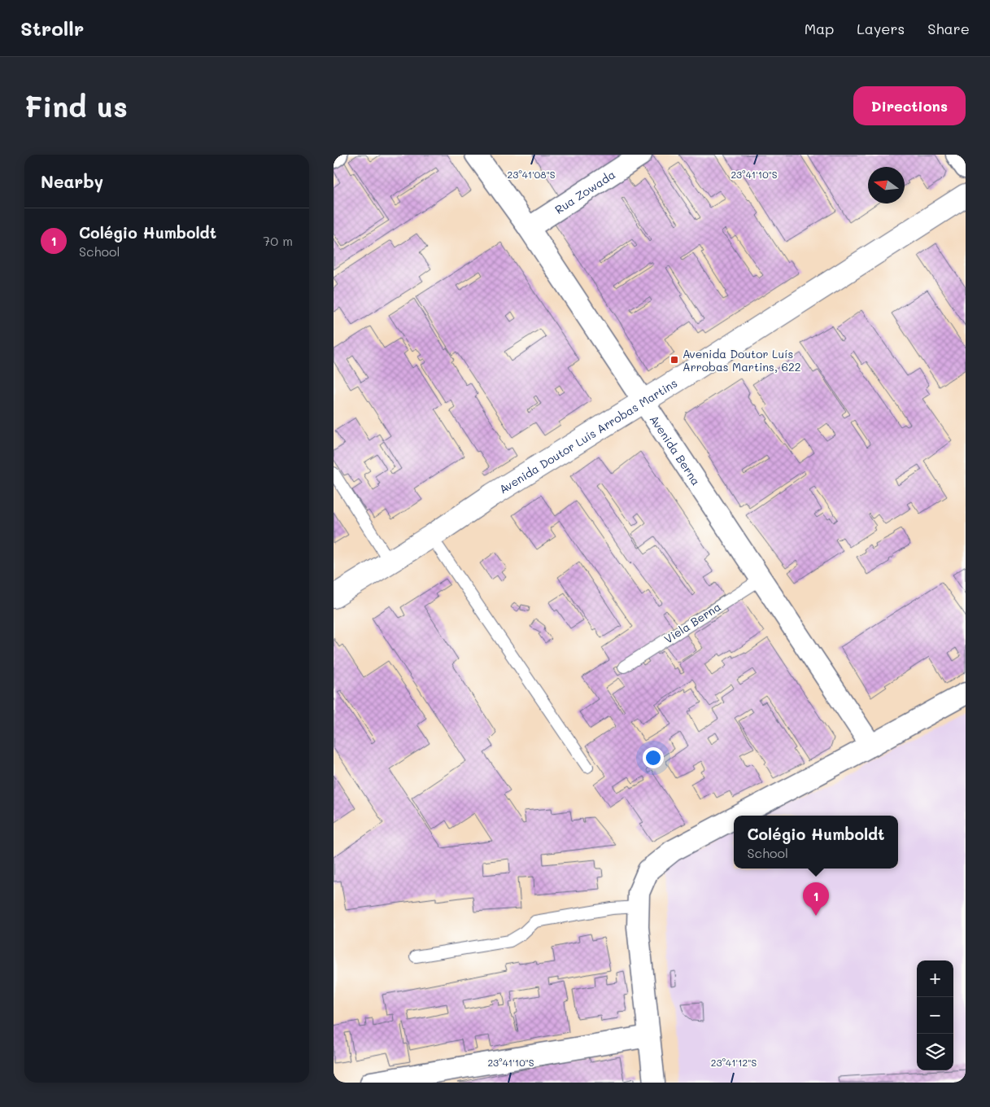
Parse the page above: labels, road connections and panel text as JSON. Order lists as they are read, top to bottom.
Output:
{
  "streets": {
    "street": ["Rua Zowada", "Avenida Doutor Luís Arrobas Martins", "Avenida Berna"],
    "lane": ["Viela Berna"]
  },
  "crossings": [
    ["Rua Zowada", "Avenida Berna"],
    ["Avenida Doutor Luís Arrobas Martins", "Avenida Berna"],
    ["Avenida Berna", "Viela Berna"]
  ],
  "places": {
    "transit": ["Avenida Doutor Luís Arrobas Martins, 622"]
  },
  "north": "left",
  "page": {
    "header": "Strollr",
    "nav": ["Map", "Layers", "Share"],
    "buttons": "Directions",
    "title": "Find us",
    "heading": "Nearby",
    "list": [
      {
        "mark": "1",
        "name": "Colégio Humboldt",
        "note": "School",
        "value": "70 m"
      }
    ],
    "popup": ["Colégio Humboldt", "School"],
    "pins": "1",
    "map_buttons": ["+", "−"]
  },
  "coordinates": ["23°41'08\"S", "23°41'10\"S", "23°41'12\"S"]
}
